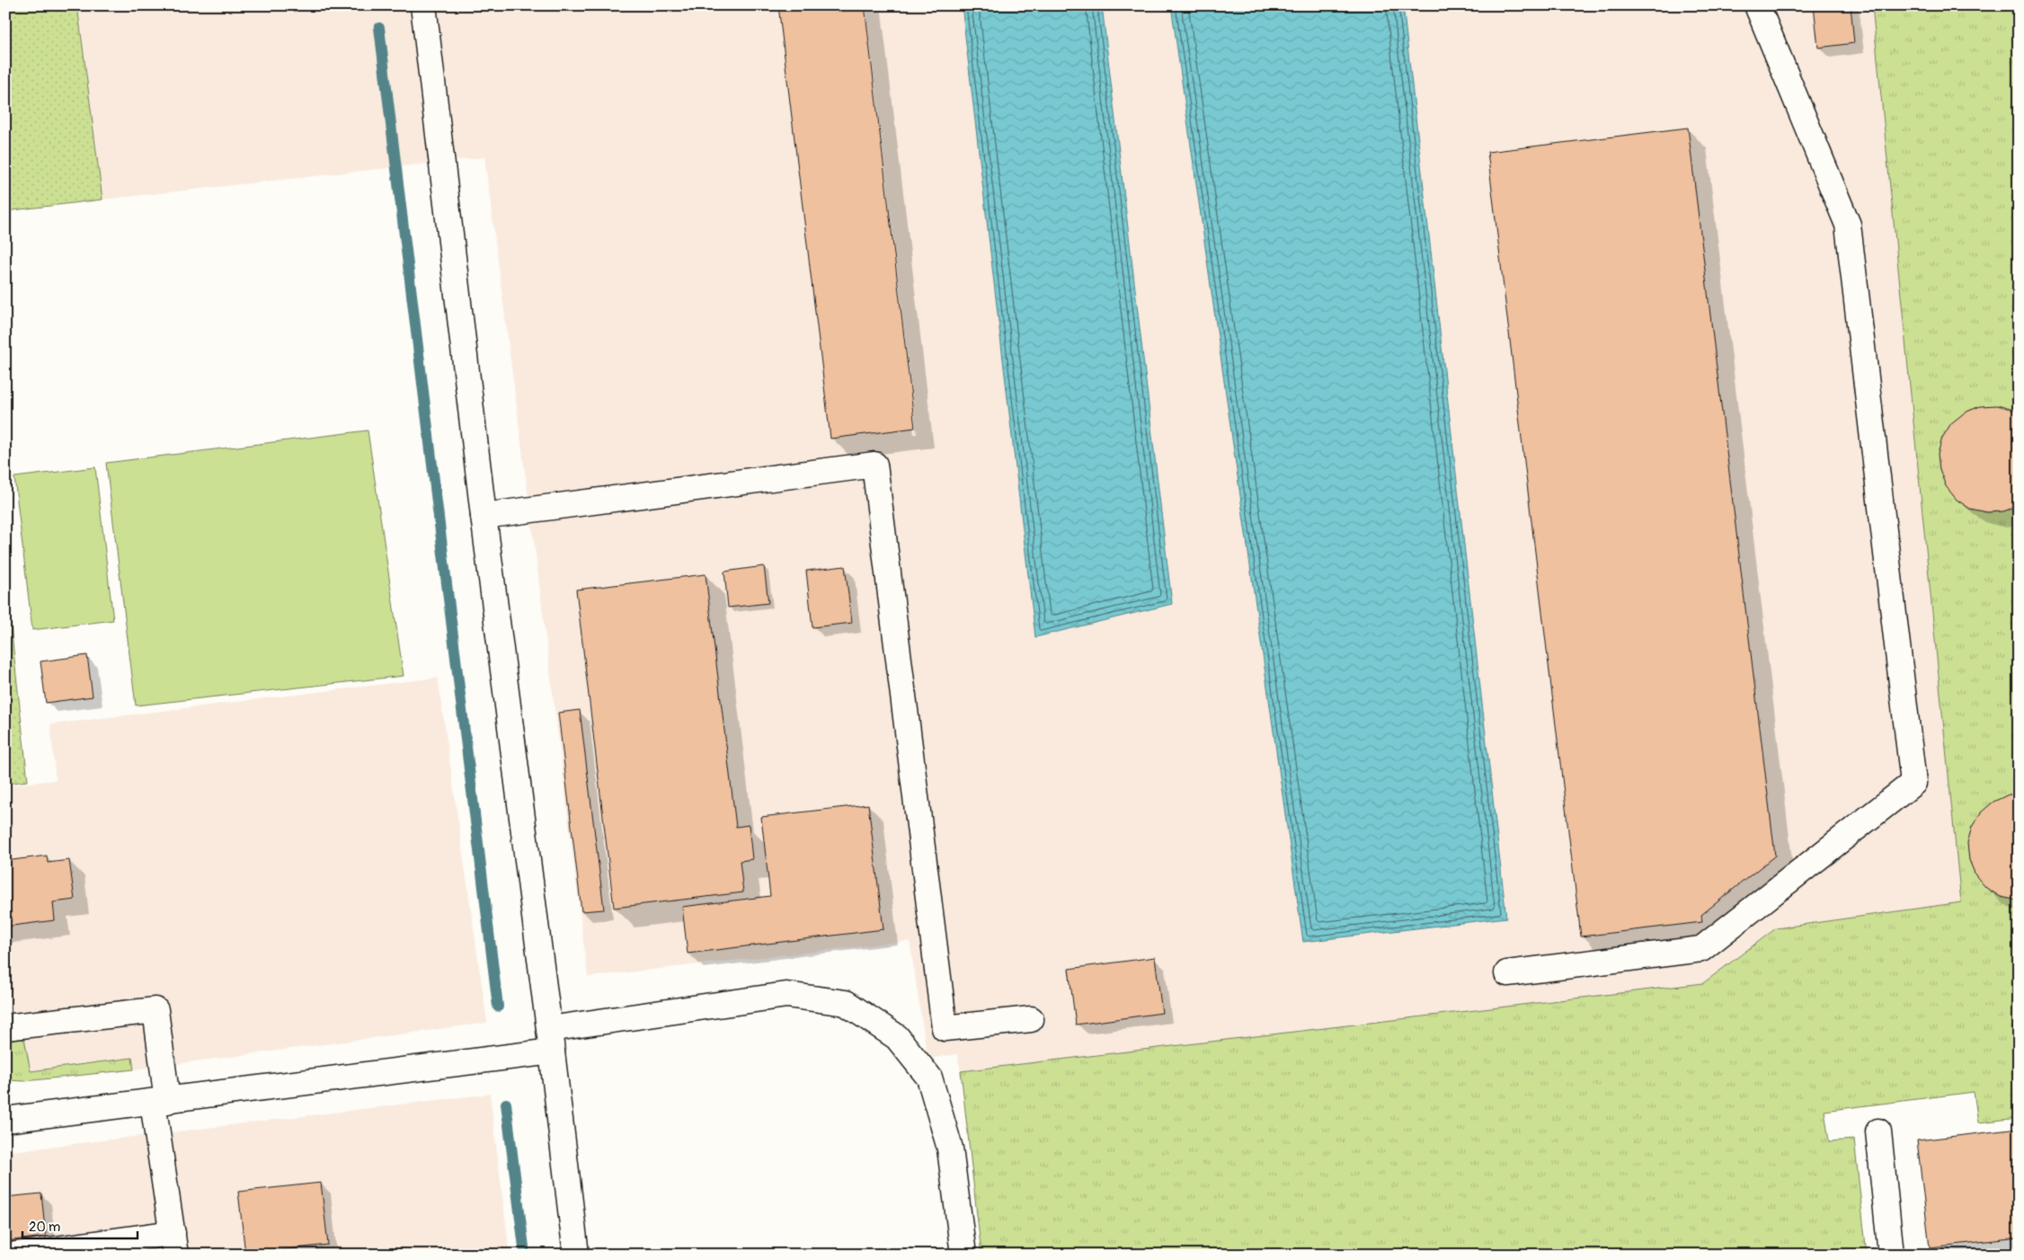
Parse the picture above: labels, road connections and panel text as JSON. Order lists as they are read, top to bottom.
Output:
{
  "scale_bar": "20 m"
}
